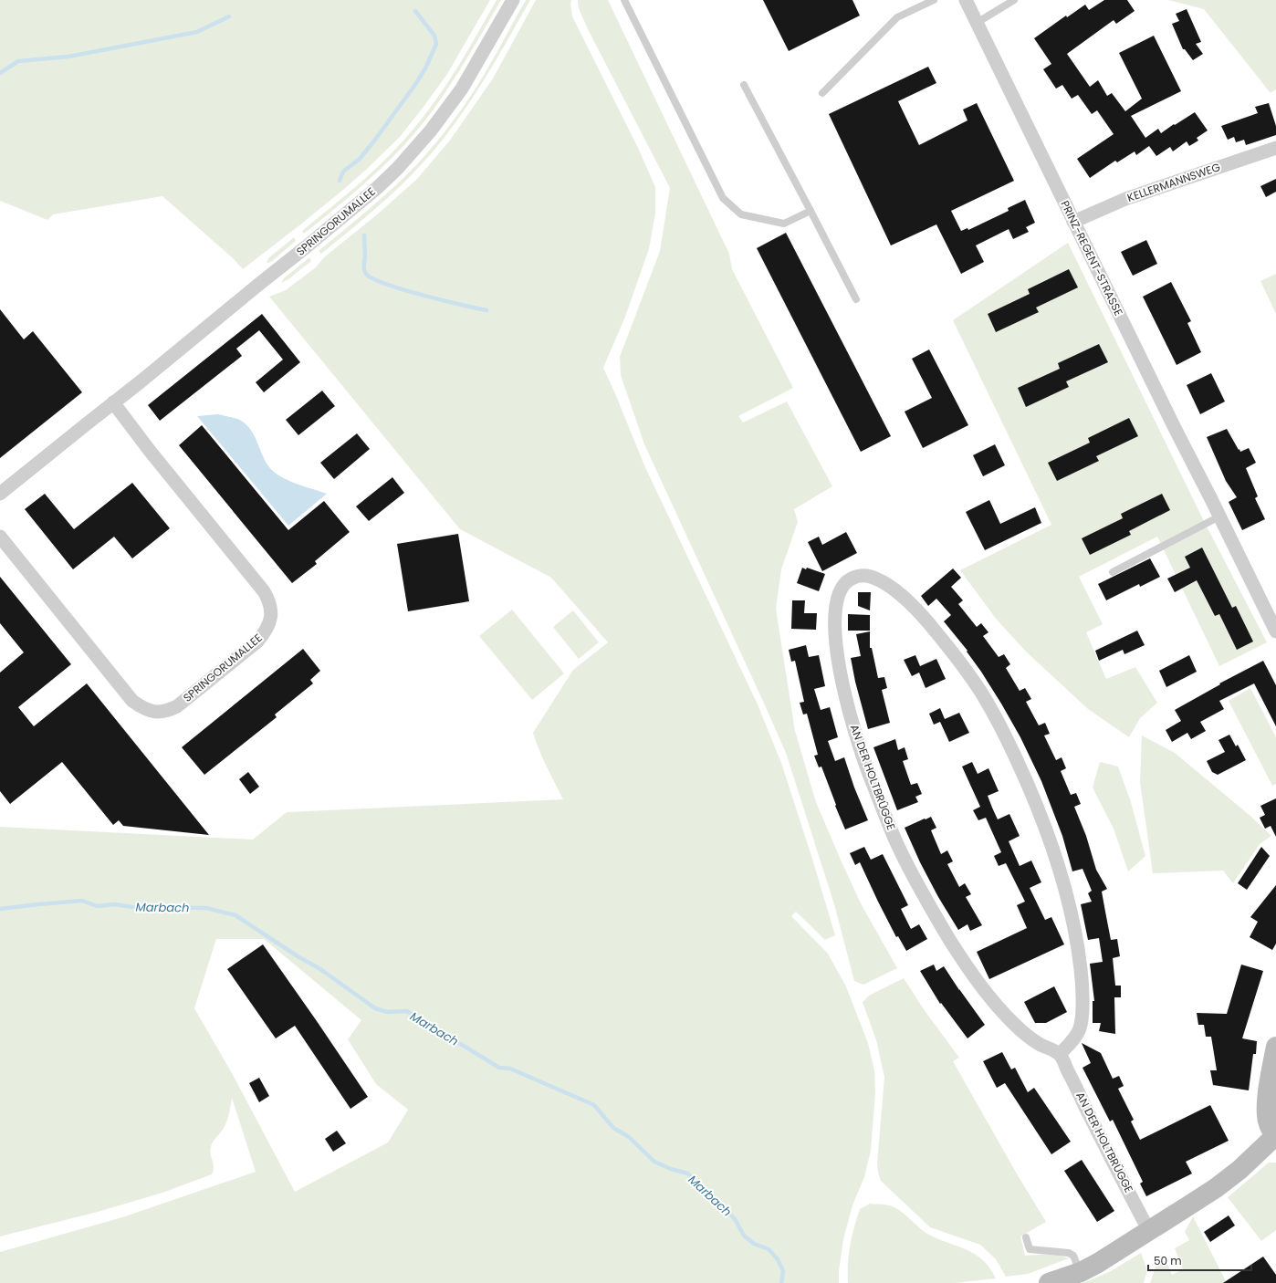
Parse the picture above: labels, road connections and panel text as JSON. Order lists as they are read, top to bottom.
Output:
{
  "streets": {
    "street": [
      "KELLERMANNSWEG",
      "SPRINGORUMALLEE",
      "PRINZ-REGENT-STRASSE",
      "AN DER HOLTBRÜGGE"
    ]
  },
  "crossings": [
    ["KELLERMANNSWEG", "PRINZ-REGENT-STRASSE"]
  ],
  "water": ["Marbach"],
  "scale_bar": "50 m"
}
